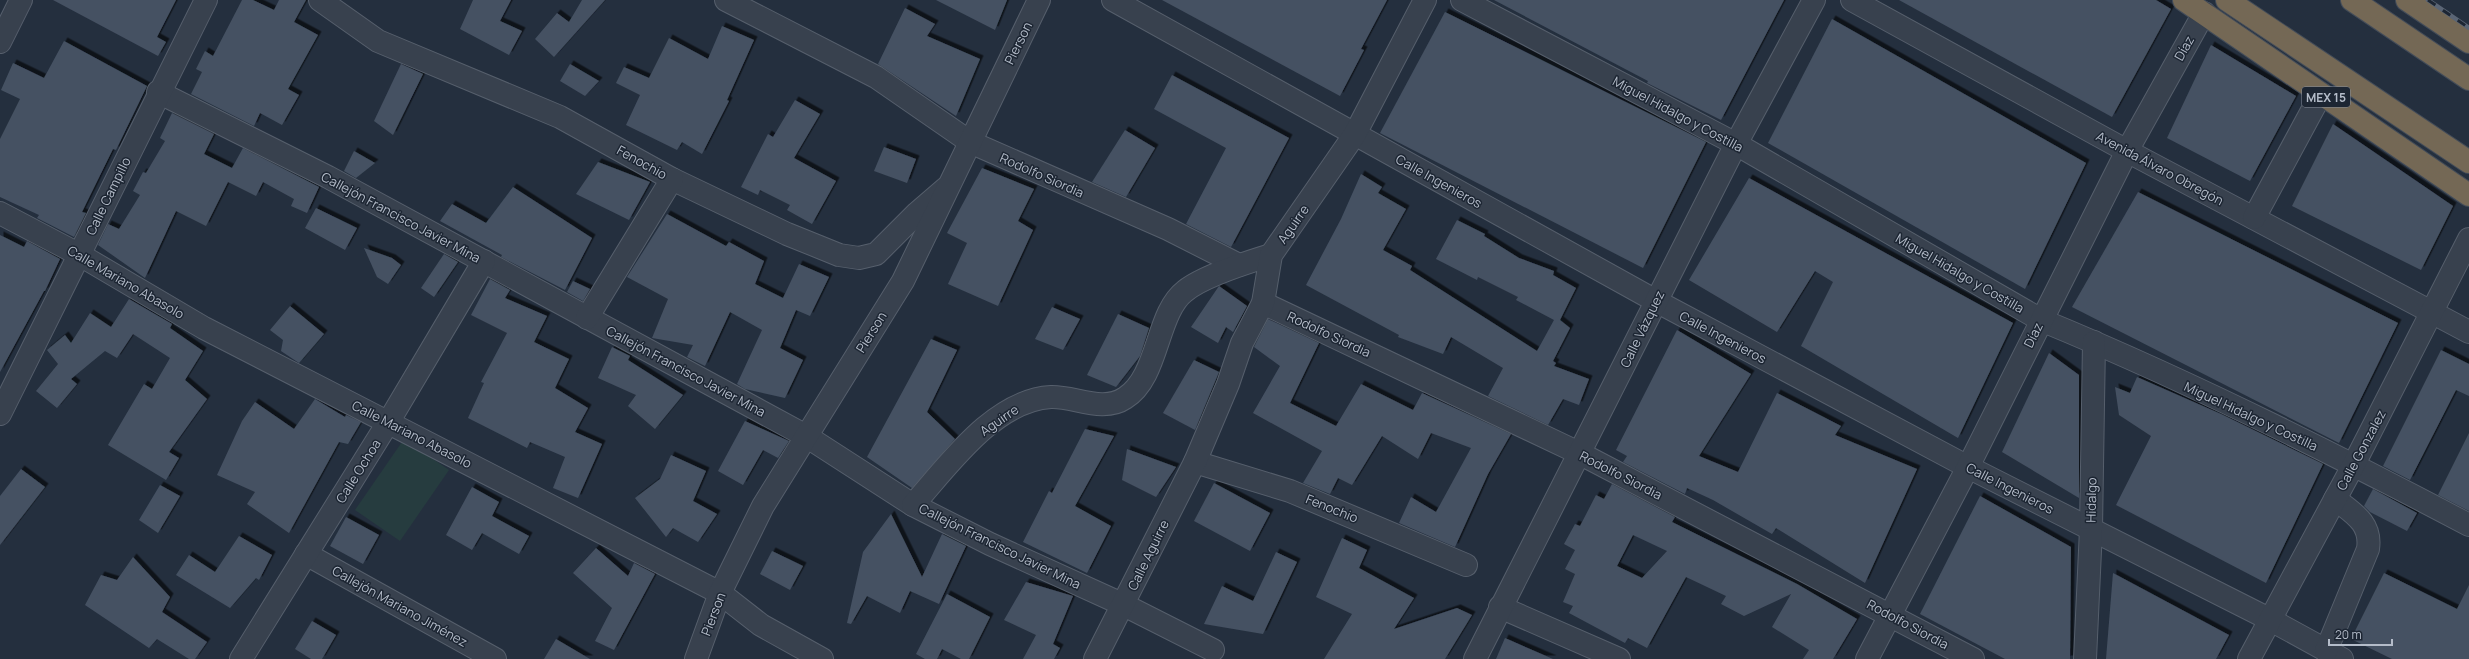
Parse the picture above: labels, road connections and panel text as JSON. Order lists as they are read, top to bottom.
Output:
{
  "streets": {
    "highway": ["MEX 15"],
    "street": [
      "Pierson",
      "Díaz",
      "Miguel Hidalgo y Costilla",
      "Fenochio",
      "Avenida Álvaro Obregón",
      "Rodolfo Siordia",
      "Calle Ingenieros",
      "Calle Campillo",
      "Callejón Francisco Javier Mina",
      "Aguirre",
      "Calle Mariano Abasolo",
      "Calle Vázquez",
      "Calle Gonzalez",
      "Calle Ochoa",
      "Hidalgo",
      "Calle Aguirre",
      "Callejón Mariano Jiménez"
    ]
  },
  "crossings": [
    ["Pierson", "Fenochio"],
    ["Pierson", "Rodolfo Siordia"],
    ["Pierson", "Callejón Francisco Javier Mina"],
    ["Pierson", "Calle Mariano Abasolo"],
    ["Díaz", "MEX 15"],
    ["Díaz", "Miguel Hidalgo y Costilla"],
    ["Díaz", "Avenida Álvaro Obregón"],
    ["Díaz", "Rodolfo Siordia"],
    ["Díaz", "Calle Ingenieros"],
    ["Miguel Hidalgo y Costilla", "Calle Vázquez"],
    ["Miguel Hidalgo y Costilla", "Calle Gonzalez"],
    ["Miguel Hidalgo y Costilla", "Hidalgo"],
    ["Fenochio", "Aguirre"],
    ["Fenochio", "Calle Aguirre"],
    ["Avenida Álvaro Obregón", "Calle Gonzalez"],
    ["Rodolfo Siordia", "Aguirre"],
    ["Rodolfo Siordia", "Calle Vázquez"],
    ["Calle Ingenieros", "Aguirre"],
    ["Calle Ingenieros", "Calle Vázquez"],
    ["Calle Ingenieros", "Calle Gonzalez"],
    ["Calle Ingenieros", "Hidalgo"],
    ["Calle Campillo", "Callejón Francisco Javier Mina"],
    ["Calle Campillo", "Calle Mariano Abasolo"],
    ["Callejón Francisco Javier Mina", "Aguirre"],
    ["Callejón Francisco Javier Mina", "Calle Ochoa"],
    ["Callejón Francisco Javier Mina", "Calle Aguirre"],
    ["Aguirre", "Calle Aguirre"],
    ["Calle Mariano Abasolo", "Calle Ochoa"],
    ["Calle Ochoa", "Callejón Mariano Jiménez"]
  ],
  "scale_bar": "20 m"
}
